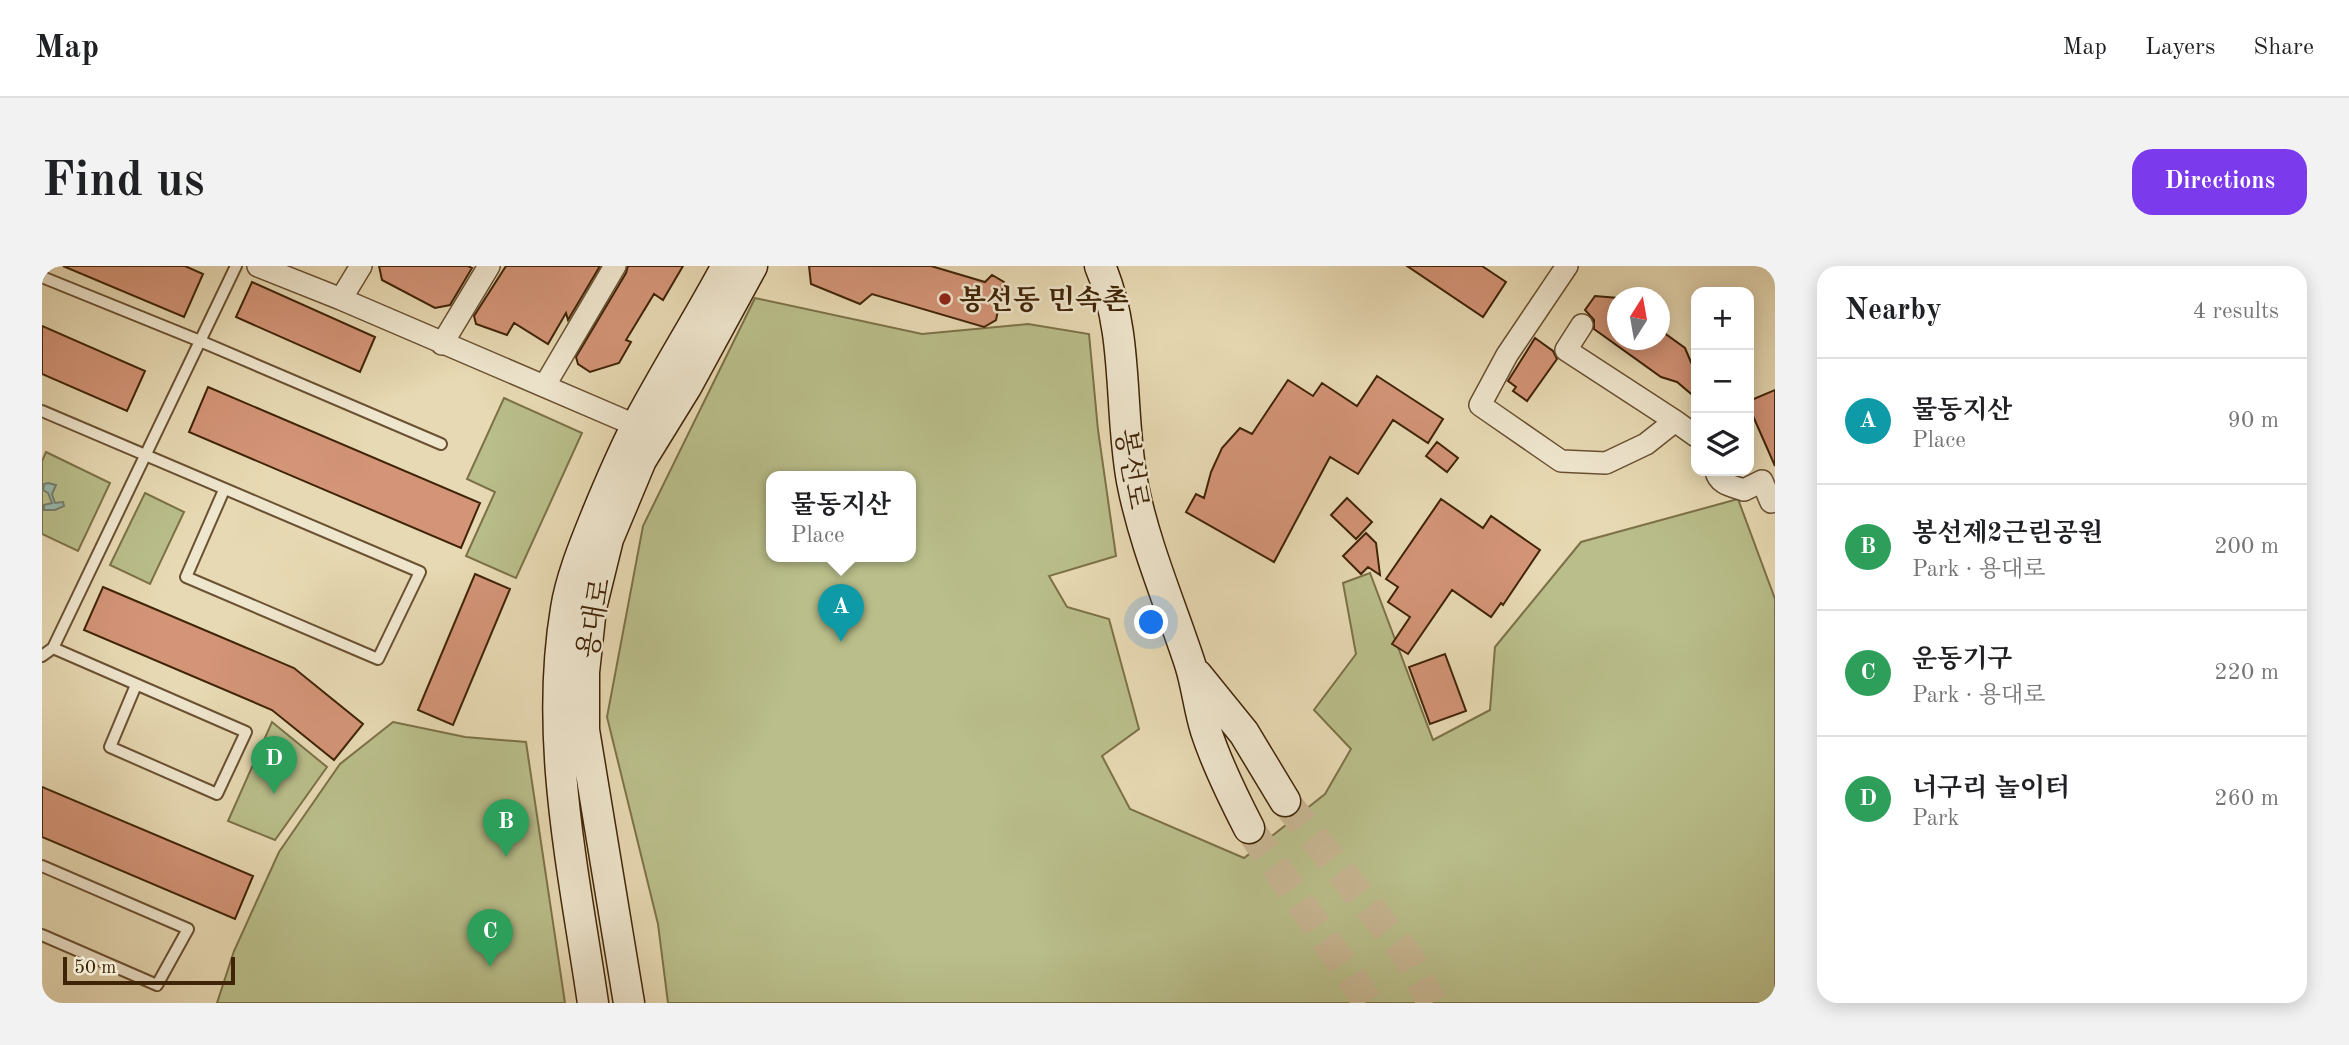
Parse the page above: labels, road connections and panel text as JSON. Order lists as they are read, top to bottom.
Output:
{
  "streets": {
    "street": ["봉선로", "용대로"]
  },
  "places": ["봉선동 민속촌"],
  "scale_bar": "50 m",
  "north": "top",
  "page": {
    "header": "Map",
    "nav": ["Map", "Layers", "Share"],
    "buttons": "Directions",
    "title": "Find us",
    "heading": ["Nearby", "4 results"],
    "map_buttons": ["+", "−"],
    "list": [
      {
        "mark": "A",
        "name": "물동지산",
        "note": "Place",
        "value": "90 m"
      },
      {
        "mark": "B",
        "name": "봉선제2근린공원",
        "note": "Park · 용대로",
        "value": "200 m"
      },
      {
        "mark": "C",
        "name": "운동기구",
        "note": "Park · 용대로",
        "value": "220 m"
      },
      {
        "mark": "D",
        "name": "너구리 놀이터",
        "note": "Park",
        "value": "260 m"
      }
    ],
    "popup": ["물동지산", "Place"],
    "pins": [
      "A",
      "D",
      "B",
      "C"
    ],
    "scale": "50 m"
  }
}
